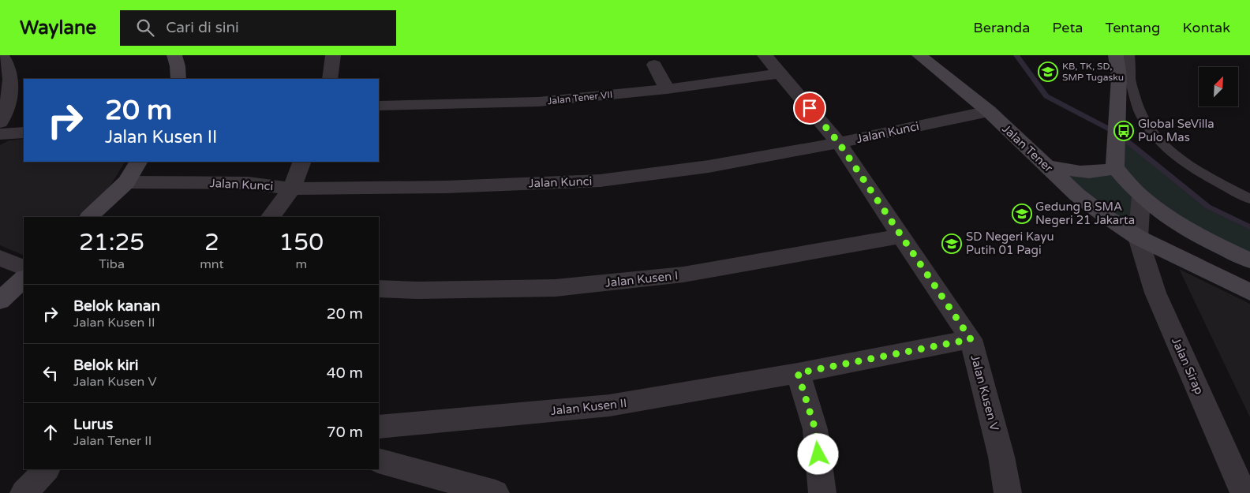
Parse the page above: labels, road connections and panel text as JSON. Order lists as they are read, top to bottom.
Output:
{
  "streets": {
    "street": [
      "Jalan Tener VII",
      "Jalan Kunci",
      "Jalan Tener",
      "Jalan Kusen I",
      "Jalan Sirap",
      "Jalan Kusen V",
      "Jalan Kusen II"
    ]
  },
  "crossings": [
    ["Jalan Tener VII", "Jalan Kusen V"],
    ["Jalan Kunci", "Jalan Tener"],
    ["Jalan Kunci", "Jalan Kusen V"],
    ["Jalan Tener", "Jalan Sirap"],
    ["Jalan Kusen I", "Jalan Kusen V"],
    ["Jalan Kusen V", "Jalan Kusen II"]
  ],
  "places": {
    "school or university": ["KB, TK, SD, SMP Tugasku", "Gedung B SMA Negeri 21 Jakarta", "SD Negeri Kayu Putih 01 Pagi"],
    "bus stop": ["Global SeVilla Pulo Mas"]
  },
  "north": "top right",
  "page": {
    "header": "Waylane",
    "search": "Cari di sini",
    "nav": [
      "Beranda",
      "Peta",
      "Tentang",
      "Kontak"
    ],
    "turn": ["20 m", "Jalan Kusen II"],
    "eta": [
      "21:25",
      "Tiba",
      "2",
      "mnt",
      "150",
      "m"
    ],
    "list": [
      {
        "name": "Belok kanan",
        "note": "Jalan Kusen II",
        "value": "20 m"
      },
      {
        "name": "Belok kiri",
        "note": "Jalan Kusen V",
        "value": "40 m"
      },
      {
        "name": "Lurus",
        "note": "Jalan Tener II",
        "value": "70 m"
      }
    ]
  }
}
